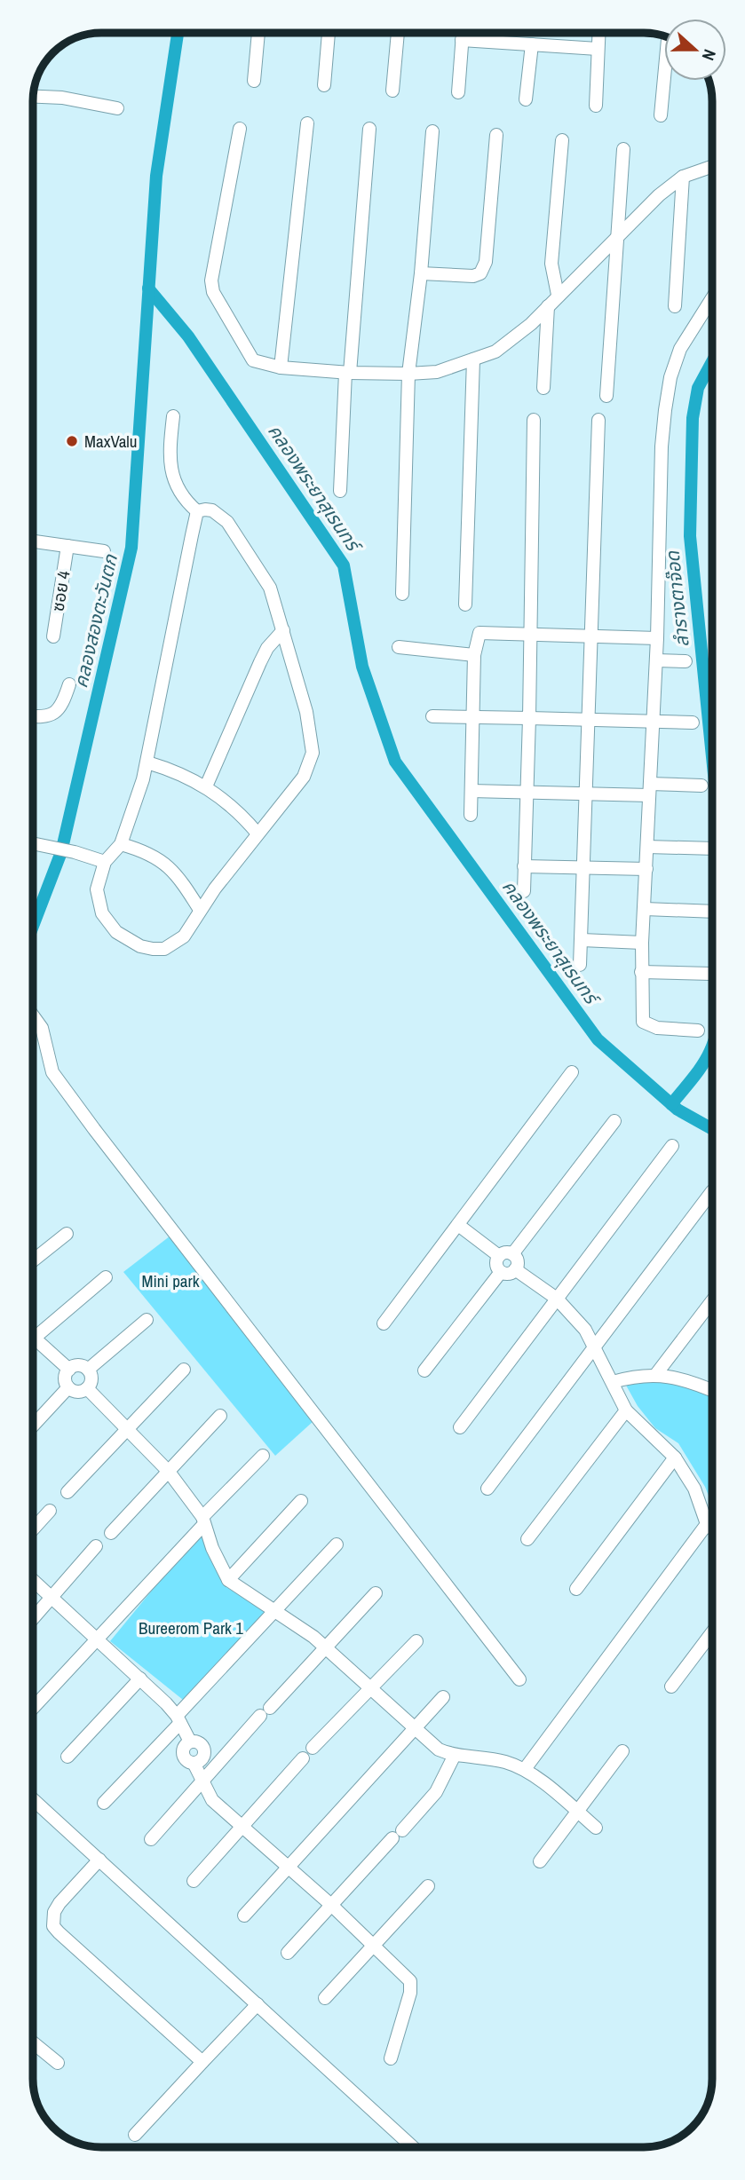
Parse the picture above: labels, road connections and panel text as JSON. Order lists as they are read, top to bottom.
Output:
{
  "streets": {
    "street": ["ซอย 4"]
  },
  "water": ["คลองพระยาสุเรนทร์", "ลำรางตาจ๊อด", "คลองสองตะวันตก"],
  "parks": ["Mini park", "Bureerom Park 1"],
  "places": ["MaxValu"],
  "north": "right"
}
